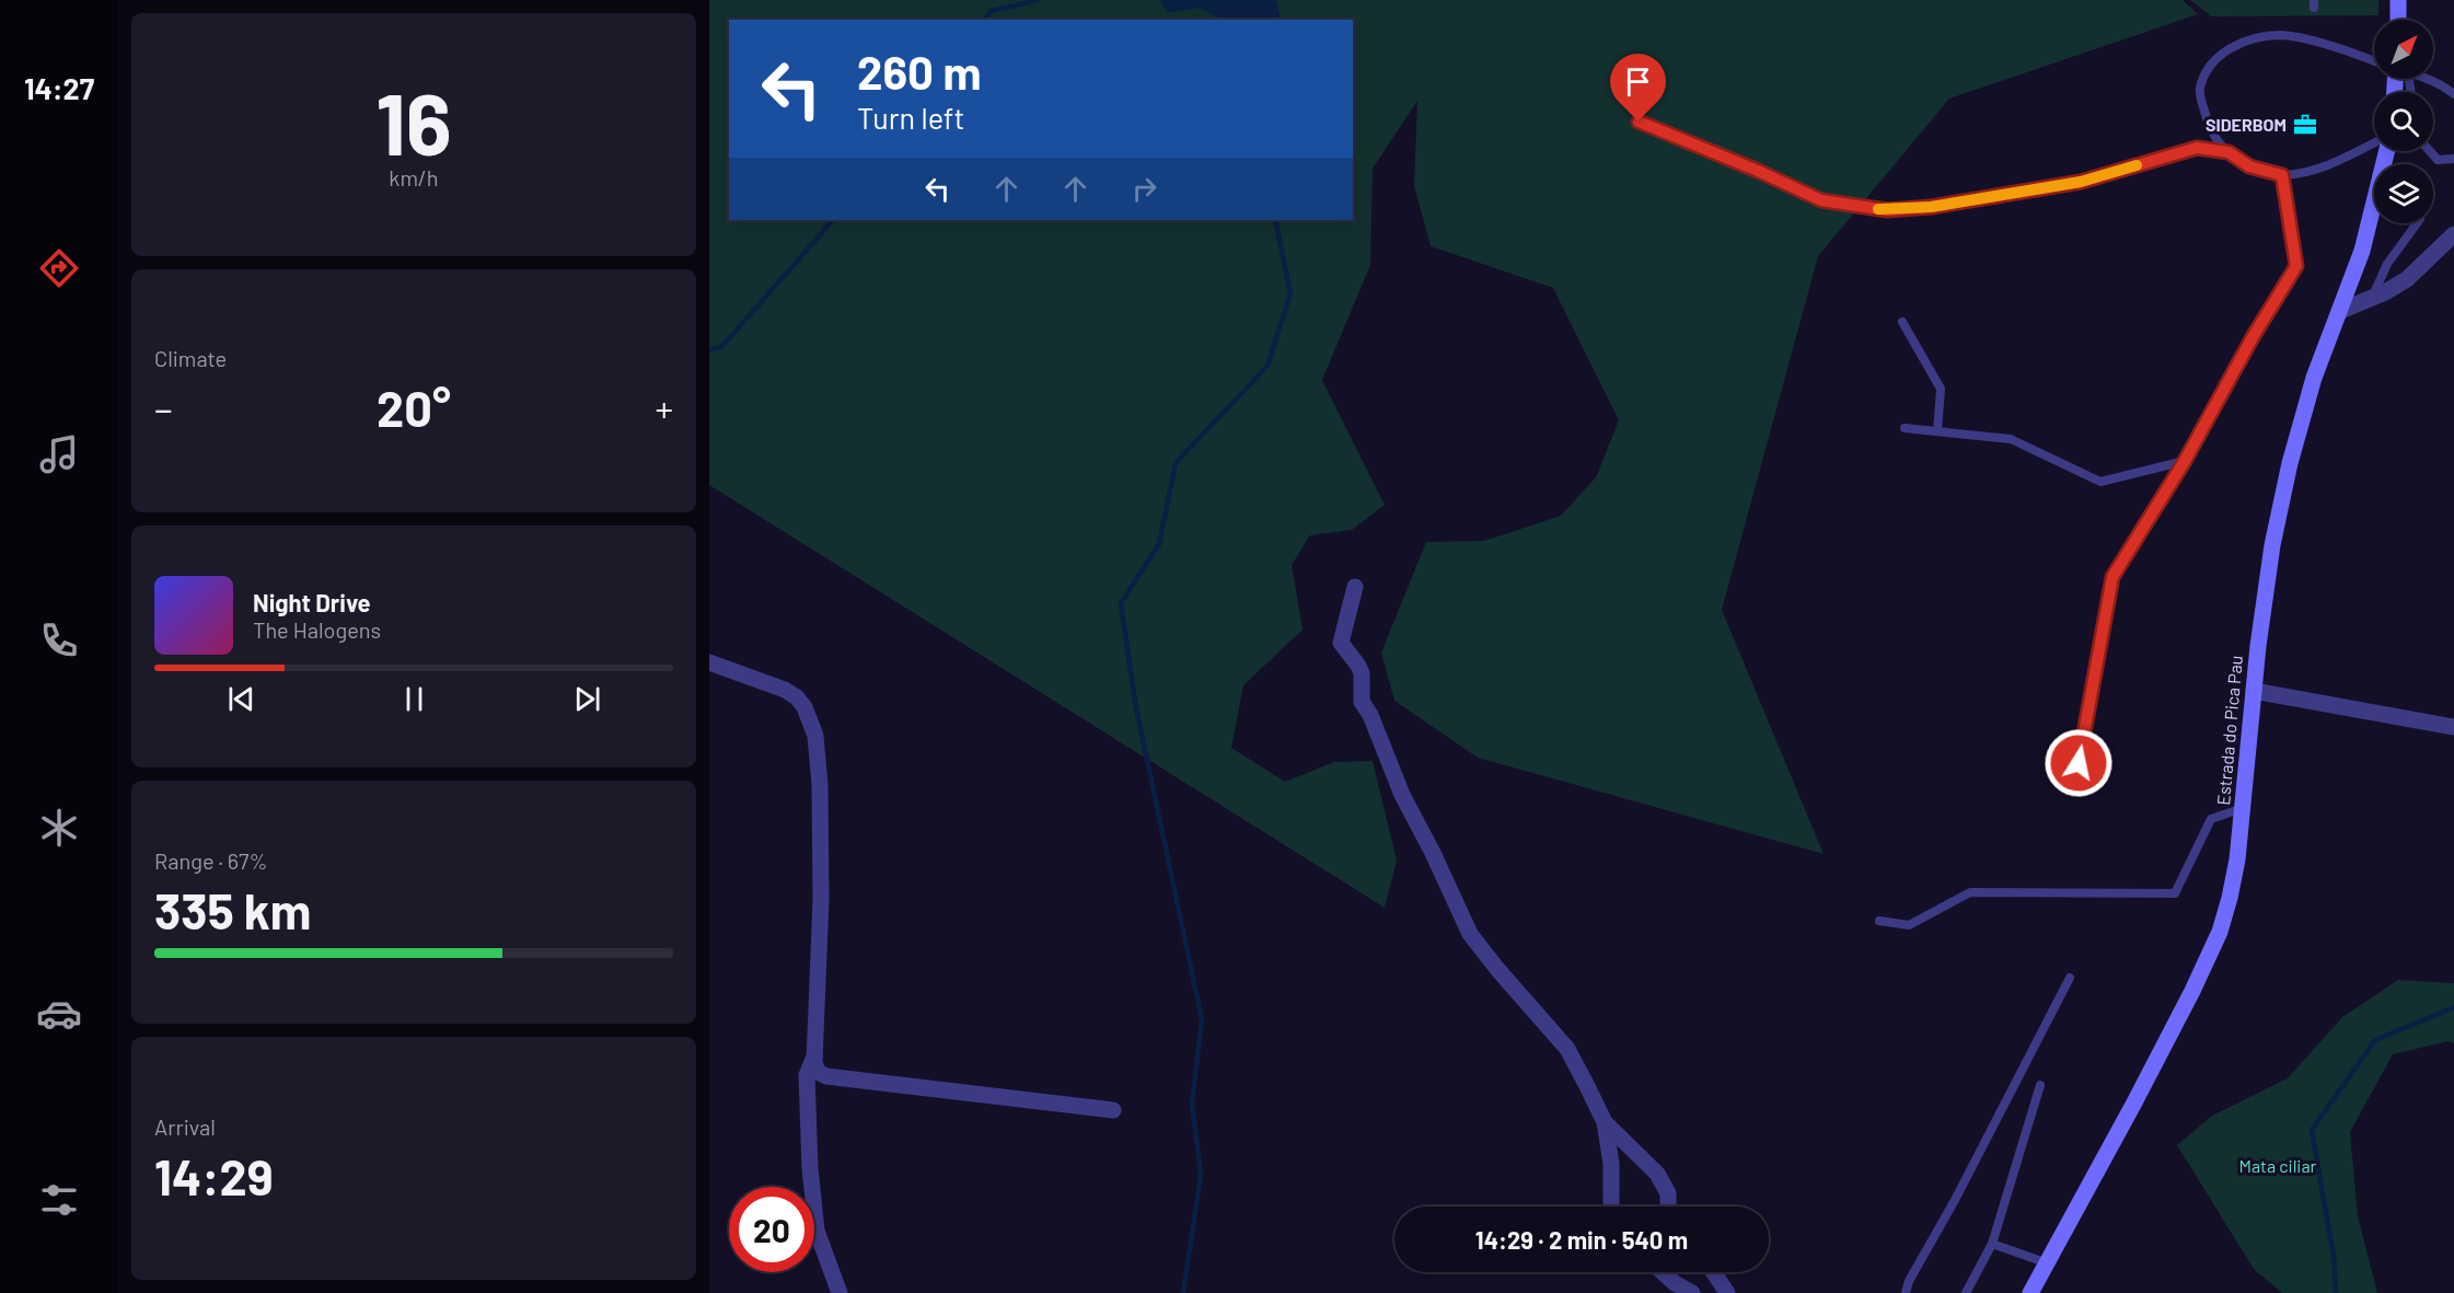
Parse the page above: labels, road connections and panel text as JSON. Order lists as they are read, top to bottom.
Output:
{
  "streets": {
    "main road": ["Estrada do Pica Pau"]
  },
  "parks": ["Mata ciliar"],
  "places": {
    "office": ["SIDERBOM"]
  },
  "north": "top right",
  "page": {
    "tabs": "14:27",
    "tile": [
      ["16", "km/h"],
      "Climate",
      ["Range · 67%", "335 km"],
      ["Arrival", "14:29"]
    ],
    "turn": ["260 m", "Turn left"],
    "heat": ["−", "20°", "+"],
    "song": ["Night Drive", "The Halogens"],
    "limit": "20",
    "trip": "14:29 · 2 min · 540 m"
  }
}
